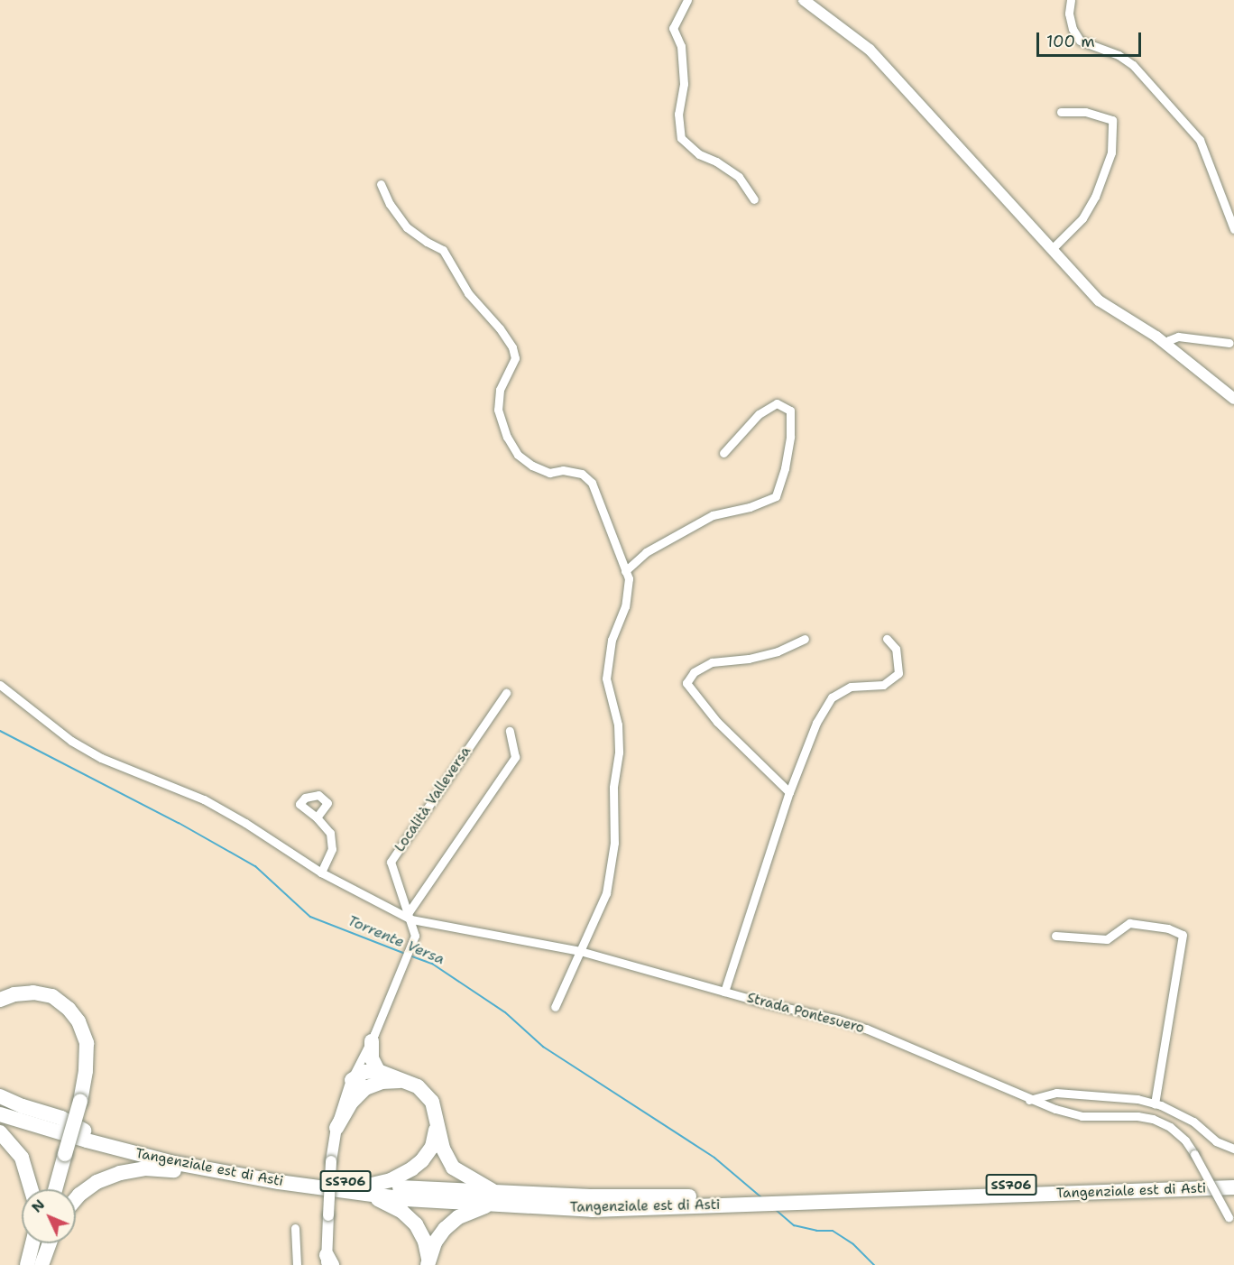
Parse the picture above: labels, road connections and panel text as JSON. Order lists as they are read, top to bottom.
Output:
{
  "streets": {
    "highway": ["Tangenziale est di Asti", "SS706"],
    "street": ["Località Valleversa", "Strada Pontesuero"]
  },
  "crossings": [
    ["Località Valleversa", "Strada Pontesuero"]
  ],
  "water": ["Torrente Versa"],
  "scale_bar": "100 m",
  "north": "top left"
}
